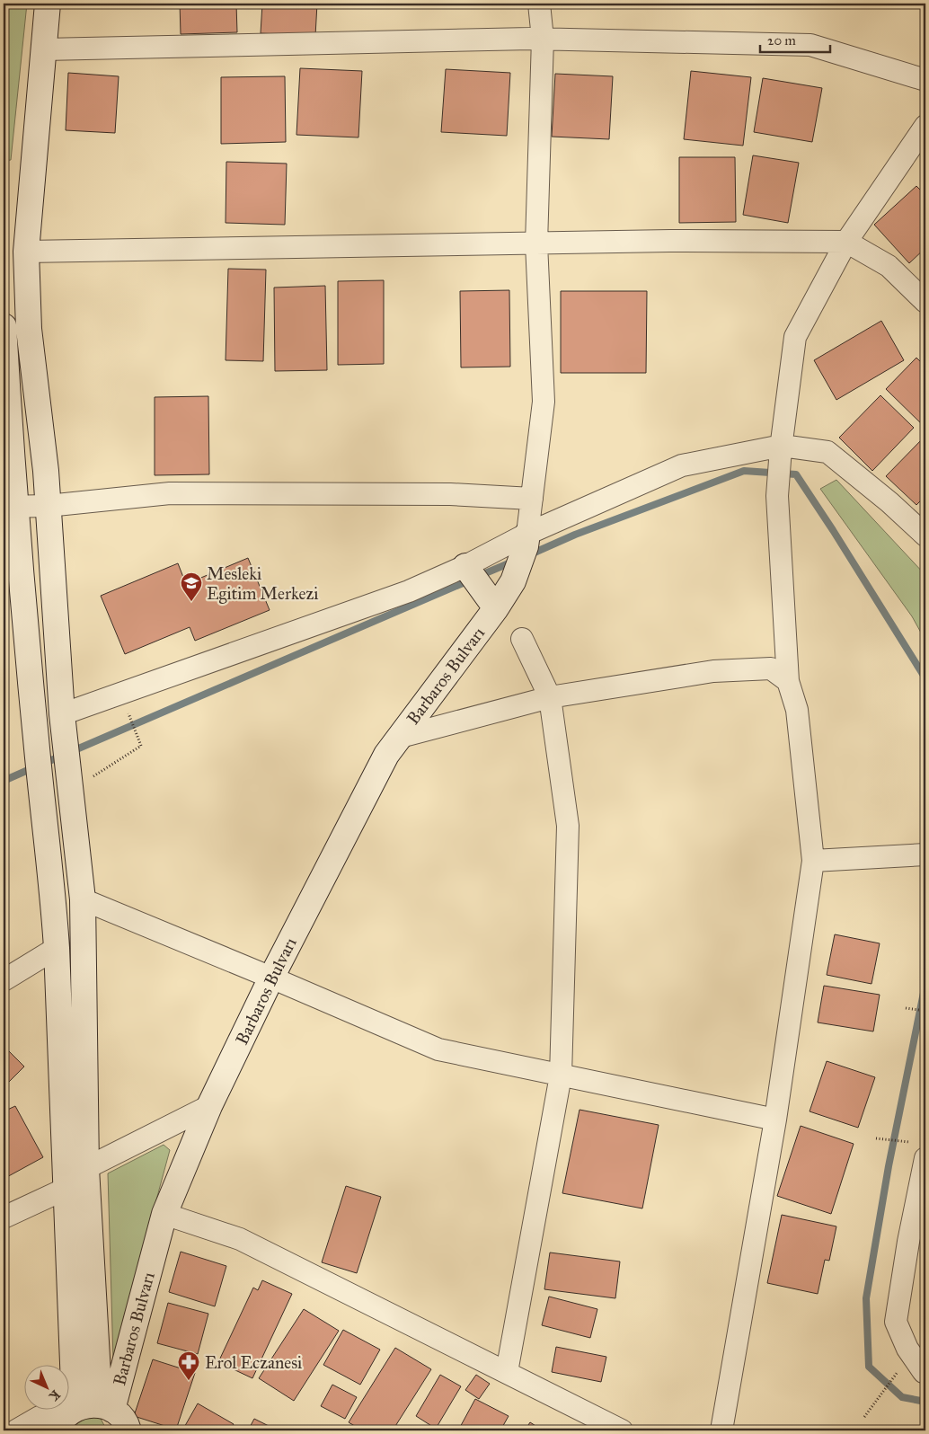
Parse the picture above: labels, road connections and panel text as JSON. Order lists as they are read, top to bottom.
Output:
{
  "streets": {
    "street": ["Barbaros Bulvarı"]
  },
  "places": {
    "school or university": ["Mesleki Egitim Merkezi"],
    "pharmacy": ["Erol Eczanesi"]
  },
  "scale_bar": "20 m",
  "north": "bottom right"
}
